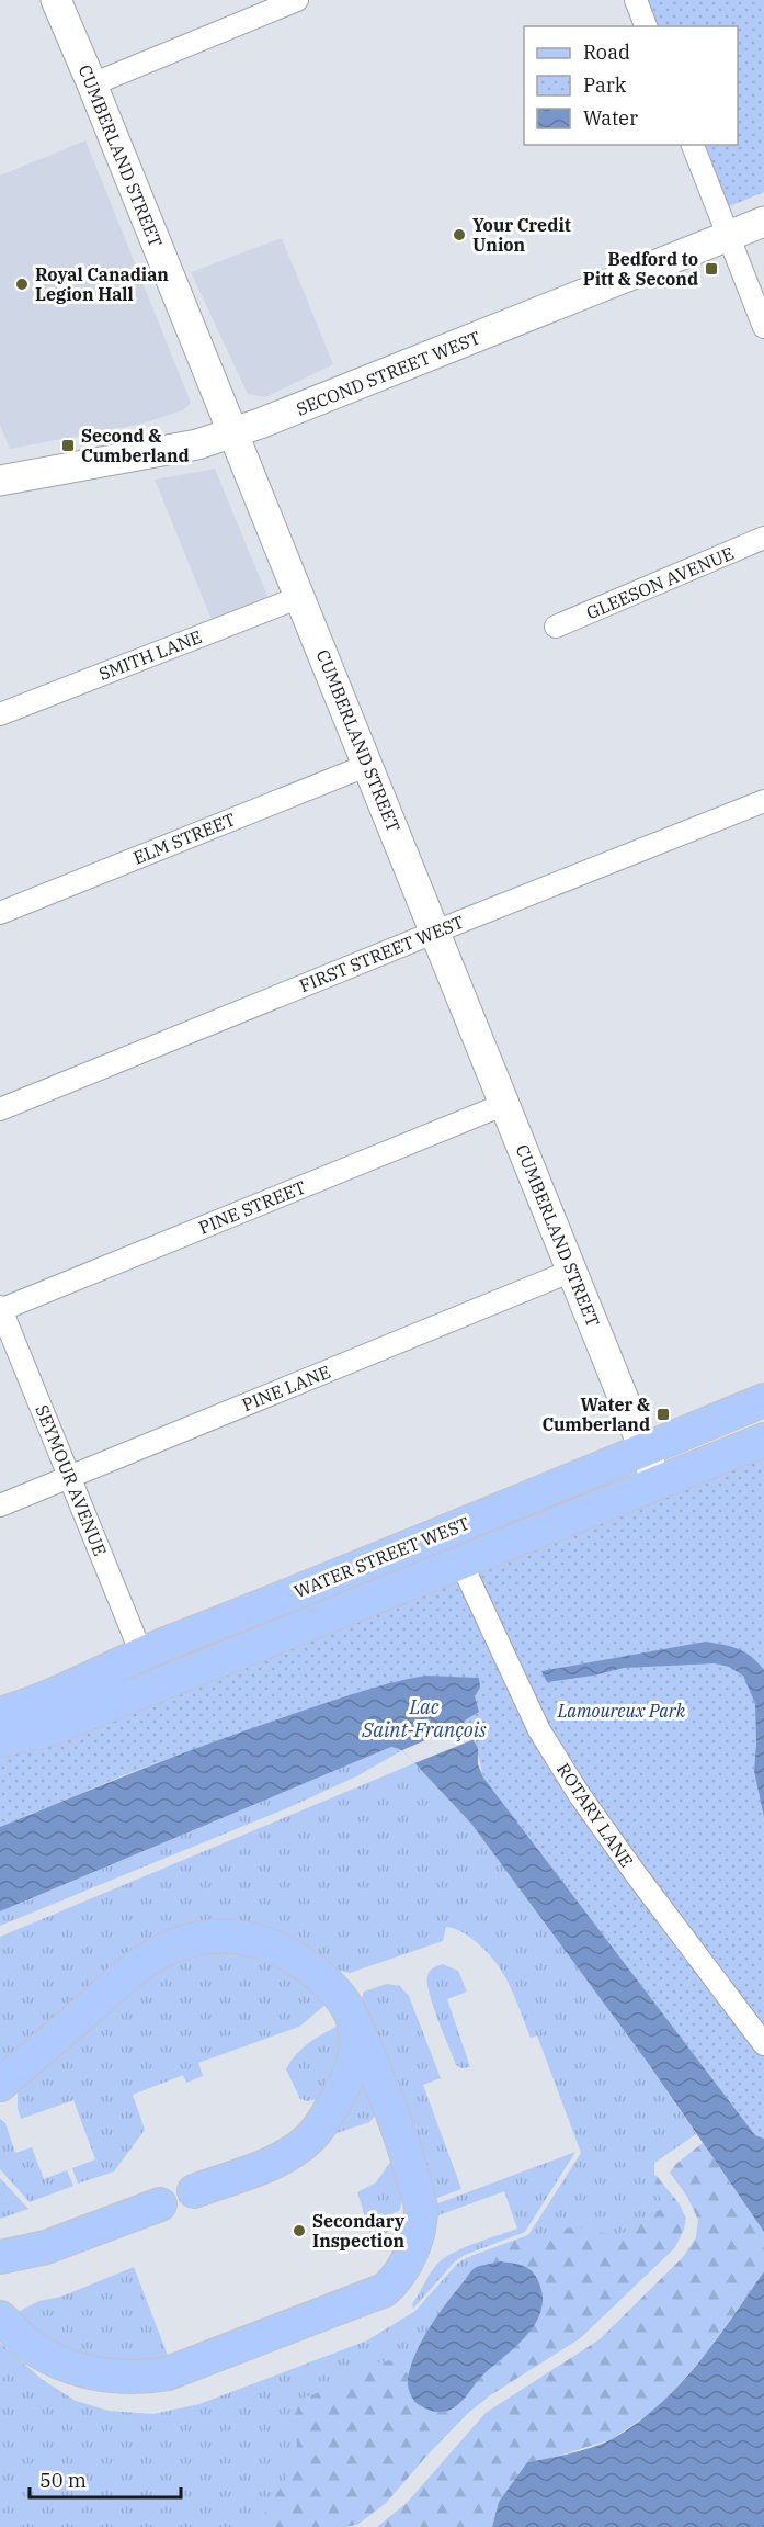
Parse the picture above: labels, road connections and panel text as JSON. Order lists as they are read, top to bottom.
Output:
{
  "streets": {
    "main road": ["WATER STREET WEST"],
    "street": [
      "CUMBERLAND STREET",
      "SECOND STREET WEST",
      "GLEESON AVENUE",
      "SMITH LANE",
      "ELM STREET",
      "FIRST STREET WEST",
      "PINE STREET",
      "PINE LANE",
      "SEYMOUR AVENUE",
      "ROTARY LANE"
    ]
  },
  "crossings": [
    ["CUMBERLAND STREET", "SECOND STREET WEST"],
    ["CUMBERLAND STREET", "SMITH LANE"],
    ["CUMBERLAND STREET", "ELM STREET"],
    ["CUMBERLAND STREET", "FIRST STREET WEST"],
    ["CUMBERLAND STREET", "PINE STREET"],
    ["CUMBERLAND STREET", "PINE LANE"],
    ["CUMBERLAND STREET", "WATER STREET WEST"],
    ["PINE STREET", "SEYMOUR AVENUE"],
    ["PINE LANE", "SEYMOUR AVENUE"],
    ["SEYMOUR AVENUE", "WATER STREET WEST"],
    ["WATER STREET WEST", "ROTARY LANE"]
  ],
  "water": ["Lac Saint-François"],
  "parks": ["Lamoureux Park"],
  "places": {
    "other": ["Your Credit Union", "Royal Canadian Legion Hall", "Secondary Inspection"],
    "transit": ["Bedford to Pitt & Second", "Second & Cumberland", "Water & Cumberland"]
  },
  "legend": ["Road", "Park", "Water"],
  "scale_bar": "50 m"
}
